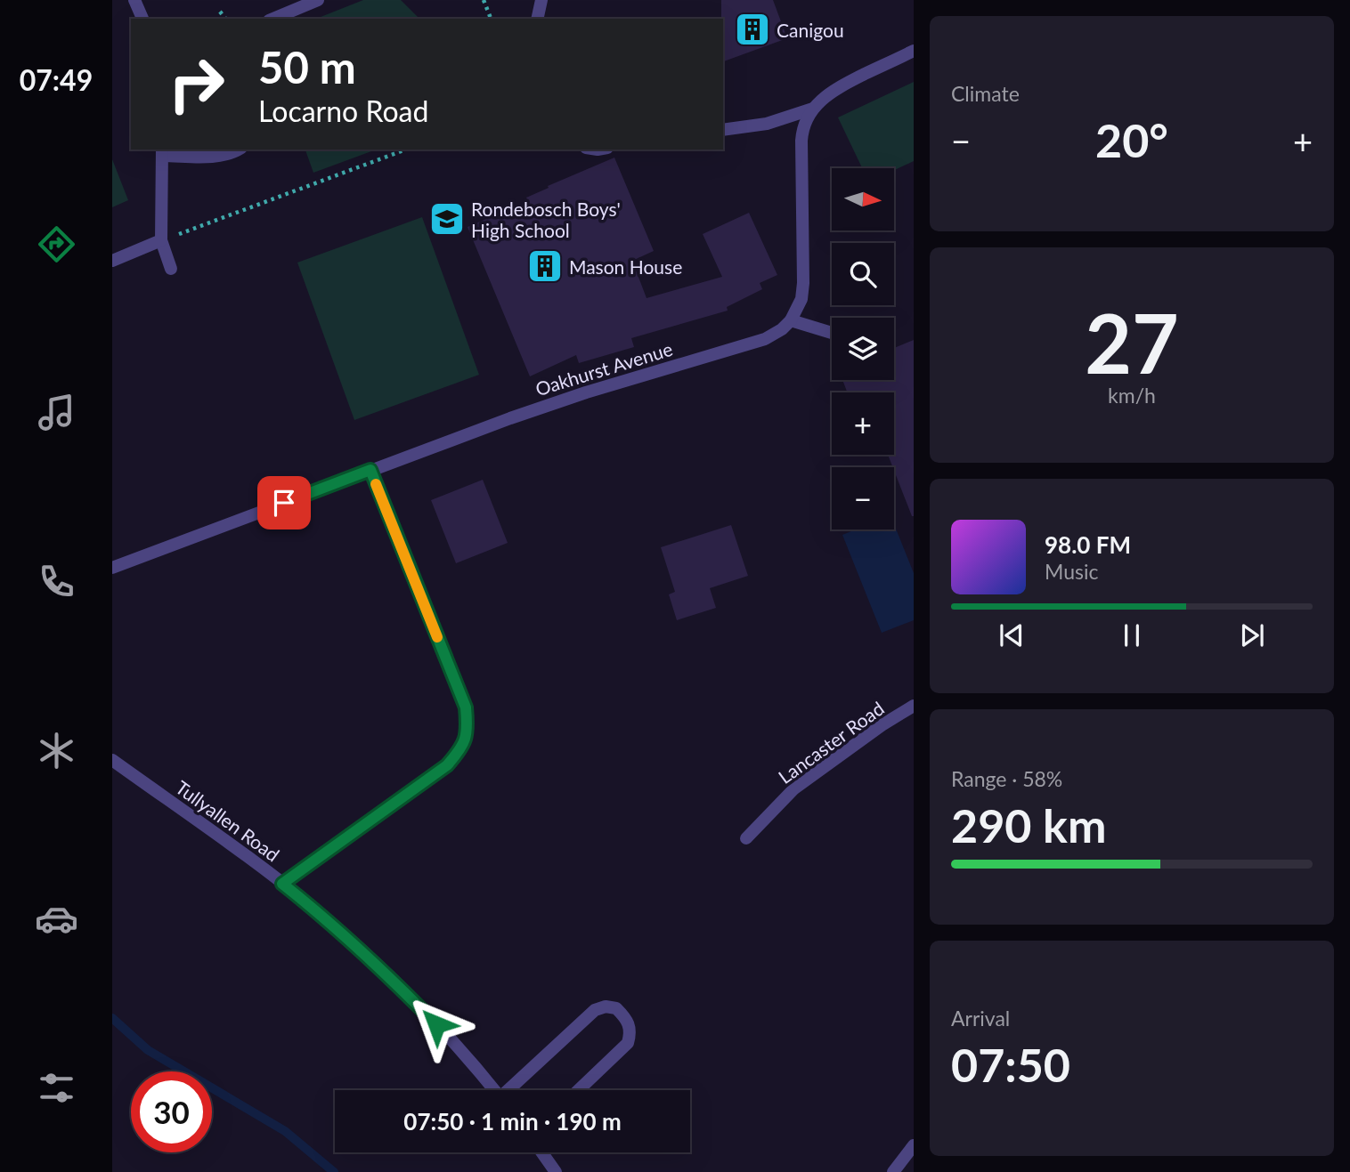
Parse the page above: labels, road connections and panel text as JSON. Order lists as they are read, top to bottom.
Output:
{
  "streets": {
    "street": ["Oakhurst Avenue", "Lancaster Road", "Tullyallen Road"]
  },
  "places": {
    "building": ["Canigou", "Mason House"],
    "school or university": ["Rondebosch Boys' High School"]
  },
  "north": "right",
  "page": {
    "tabs": "07:49",
    "tile": [
      "Climate",
      ["27", "km/h"],
      ["Range · 58%", "290 km"],
      ["Arrival", "07:50"]
    ],
    "turn": ["50 m", "Locarno Road"],
    "heat": ["−", "20°", "+"],
    "map_buttons": ["+", "−"],
    "song": ["98.0 FM", "Music"],
    "limit": "30",
    "trip": "07:50 · 1 min · 190 m"
  }
}
